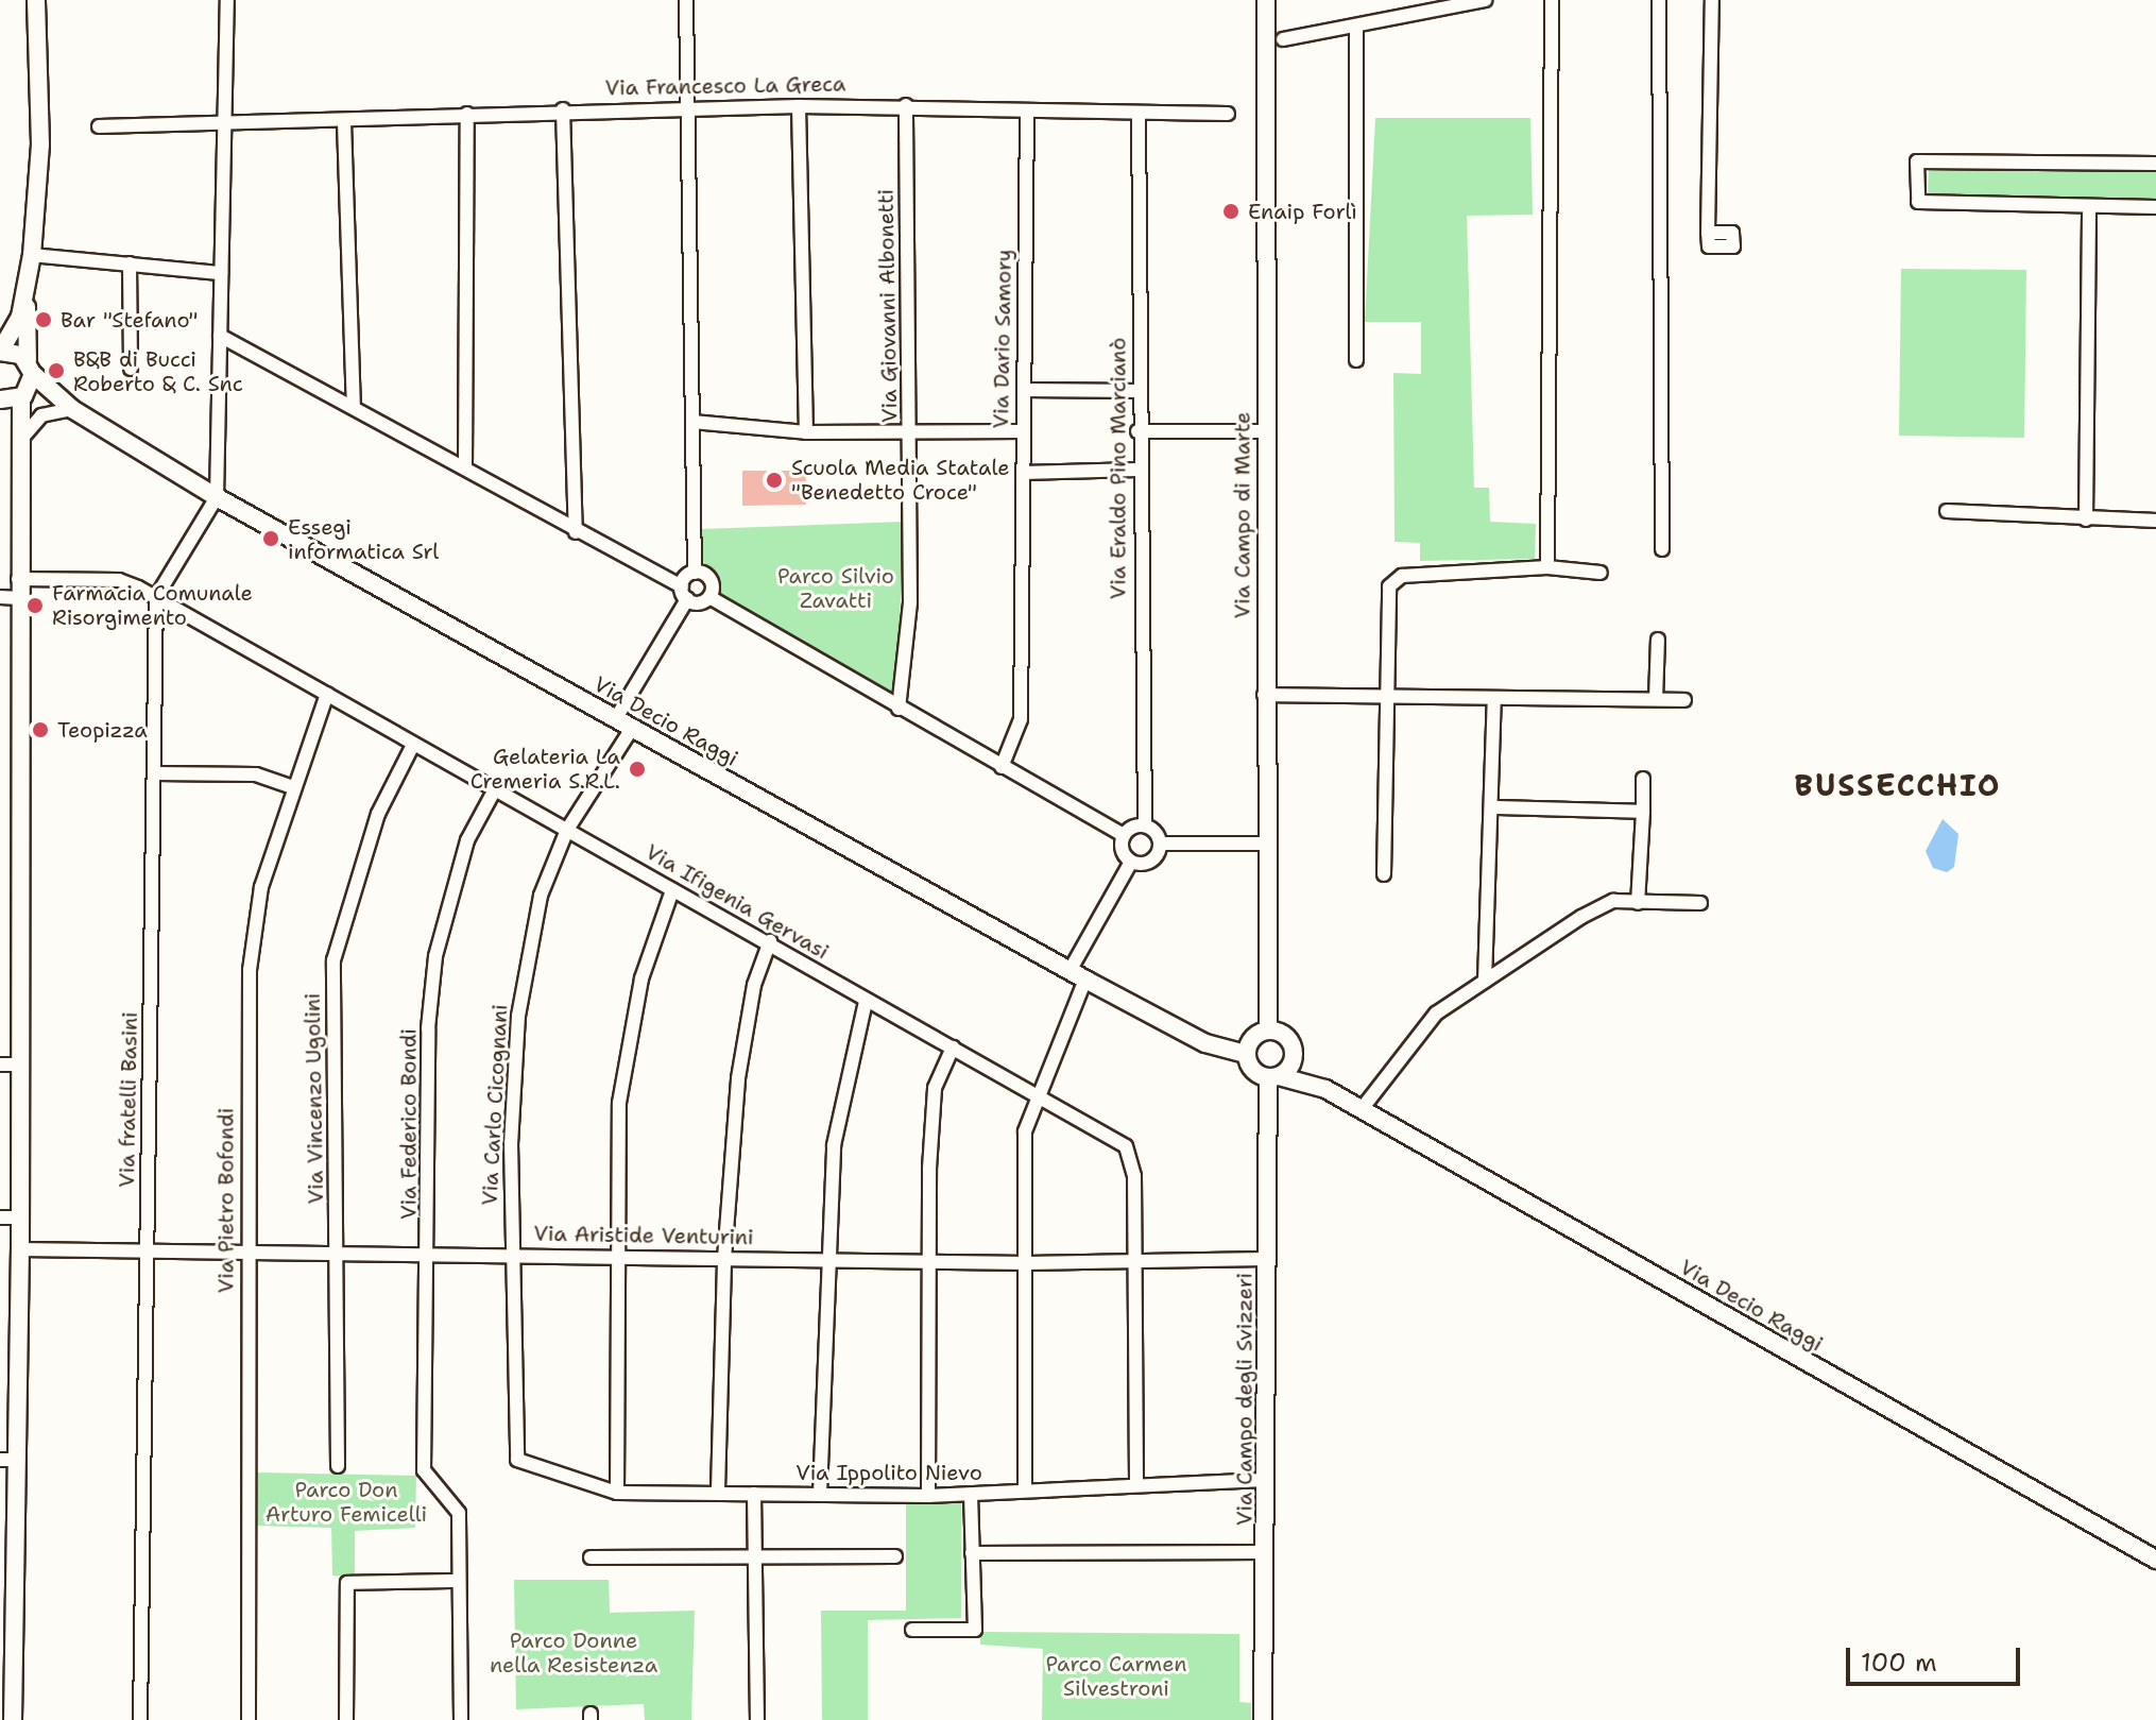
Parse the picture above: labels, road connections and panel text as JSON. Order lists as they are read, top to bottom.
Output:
{
  "streets": {
    "main road": ["Via Campo di Marte", "Via Decio Raggi", "Via Campo degli Svizzeri"],
    "street": [
      "Via Francesco La Greca",
      "Via Giovanni Albonetti",
      "Via Dario Samory",
      "Via Eraldo Pino Marcianò",
      "Via Ifigenia Gervasi",
      "Via Vincenzo Ugolini",
      "Via fratelli Basini",
      "Via Carlo Cicognani",
      "Via Federico Bondi",
      "Via Pietro Bofondi",
      "Via Aristide Venturini",
      "Via Ippolito Nievo"
    ]
  },
  "crossings": [
    ["Via Francesco La Greca", "Via Giovanni Albonetti"],
    ["Via Francesco La Greca", "Via Dario Samory"],
    ["Via Francesco La Greca", "Via Eraldo Pino Marcianò"],
    ["Via Campo di Marte", "Via Decio Raggi"],
    ["Via Campo di Marte", "Via Campo degli Svizzeri"],
    ["Via Decio Raggi", "Via Carlo Cicognani"],
    ["Via Decio Raggi", "Via Campo degli Svizzeri"],
    ["Via Ifigenia Gervasi", "Via Vincenzo Ugolini"],
    ["Via Ifigenia Gervasi", "Via fratelli Basini"],
    ["Via Ifigenia Gervasi", "Via Carlo Cicognani"],
    ["Via Ifigenia Gervasi", "Via Federico Bondi"],
    ["Via Ifigenia Gervasi", "Via Pietro Bofondi"],
    ["Via Ifigenia Gervasi", "Via Aristide Venturini"],
    ["Via Ifigenia Gervasi", "Via Ippolito Nievo"],
    ["Via Vincenzo Ugolini", "Via Aristide Venturini"],
    ["Via fratelli Basini", "Via Aristide Venturini"],
    ["Via Carlo Cicognani", "Via Aristide Venturini"],
    ["Via Carlo Cicognani", "Via Ippolito Nievo"],
    ["Via Federico Bondi", "Via Aristide Venturini"],
    ["Via Pietro Bofondi", "Via Aristide Venturini"],
    ["Via Aristide Venturini", "Via Campo degli Svizzeri"],
    ["Via Campo degli Svizzeri", "Via Ippolito Nievo"]
  ],
  "districts": ["BUSSECCHIO"],
  "parks": [
    "Parco Silvio Zavatti",
    "Parco Don Arturo Femicelli",
    "Parco Donne nella Resistenza",
    "Parco Carmen Silvestroni"
  ],
  "places": [
    "Enaip Forlì",
    "Bar \"Stefano\"",
    "B&B di Bucci Roberto & C. Snc",
    "Scuola Media Statale \"Benedetto Croce\"",
    "Essegi informatica Srl",
    "Farmacia Comunale Risorgimento",
    "Teopizza",
    "Gelateria La Cremeria S.R.L."
  ],
  "scale_bar": "100 m"
}
